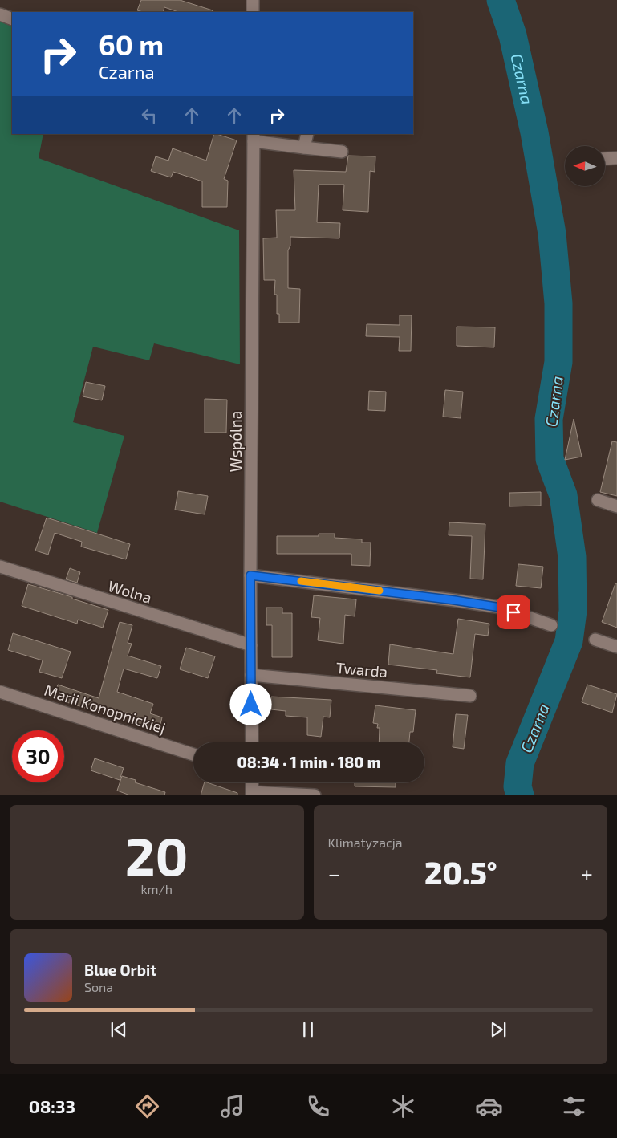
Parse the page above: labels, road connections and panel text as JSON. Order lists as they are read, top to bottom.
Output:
{
  "streets": {
    "street": [
      "Wspólna",
      "Wolna",
      "Twarda",
      "Marii Konopnickiej"
    ]
  },
  "crossings": [
    ["Wspólna", "Wolna"],
    ["Wspólna", "Twarda"]
  ],
  "water": ["Czarna"],
  "north": "left",
  "page": {
    "turn": ["60 m", "Czarna"],
    "limit": "30",
    "trip": "08:34 · 1 min · 180 m",
    "tile": [
      ["20", "km/h"],
      "Klimatyzacja"
    ],
    "heat": ["−", "20.5°", "+"],
    "song": ["Blue Orbit", "Sona"],
    "tabs": "08:33"
  }
}
